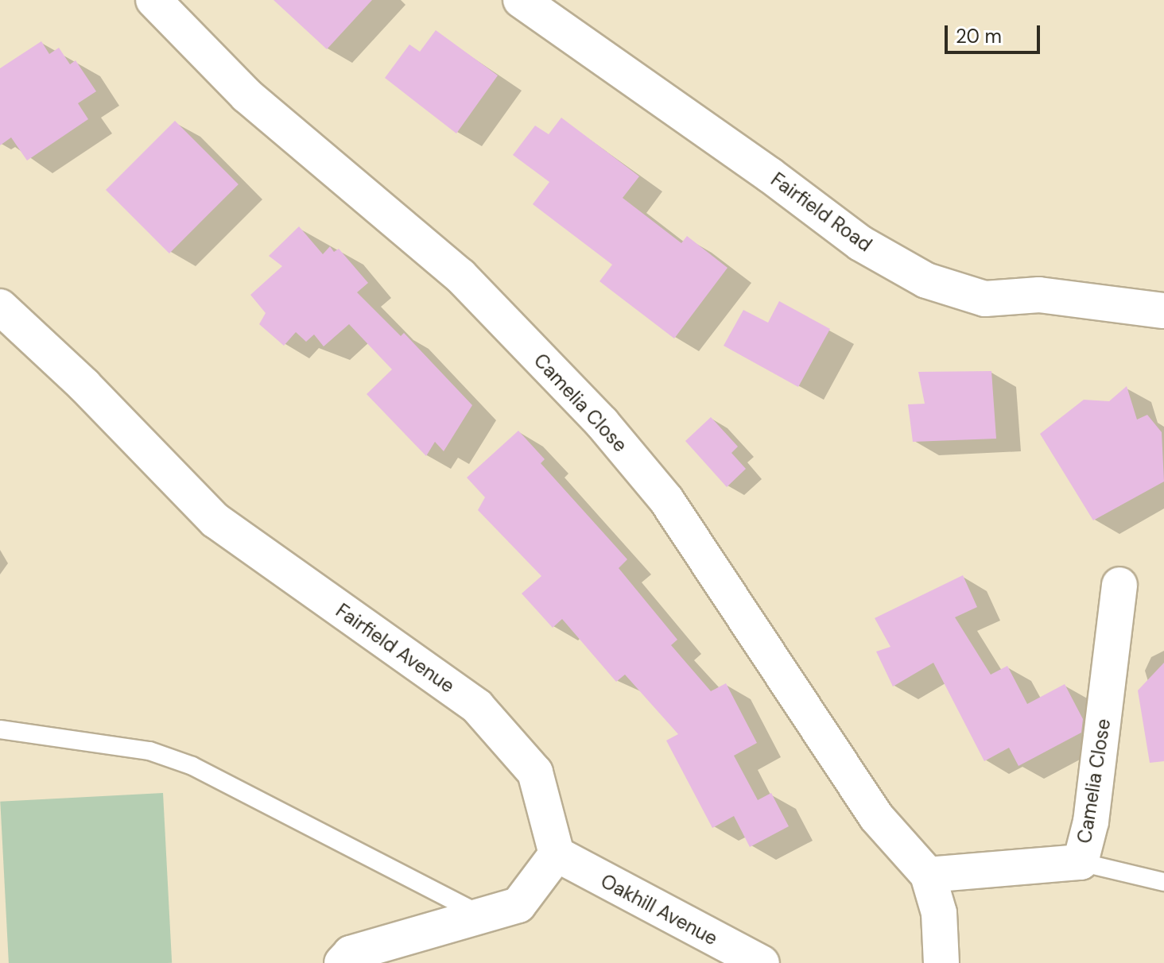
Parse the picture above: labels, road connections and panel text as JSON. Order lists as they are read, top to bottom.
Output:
{
  "streets": {
    "street": [
      "Fairfield Road",
      "Camelia Close",
      "Fairfield Avenue",
      "Oakhill Avenue"
    ]
  },
  "crossings": [
    ["Fairfield Avenue", "Oakhill Avenue"]
  ],
  "scale_bar": "20 m"
}
